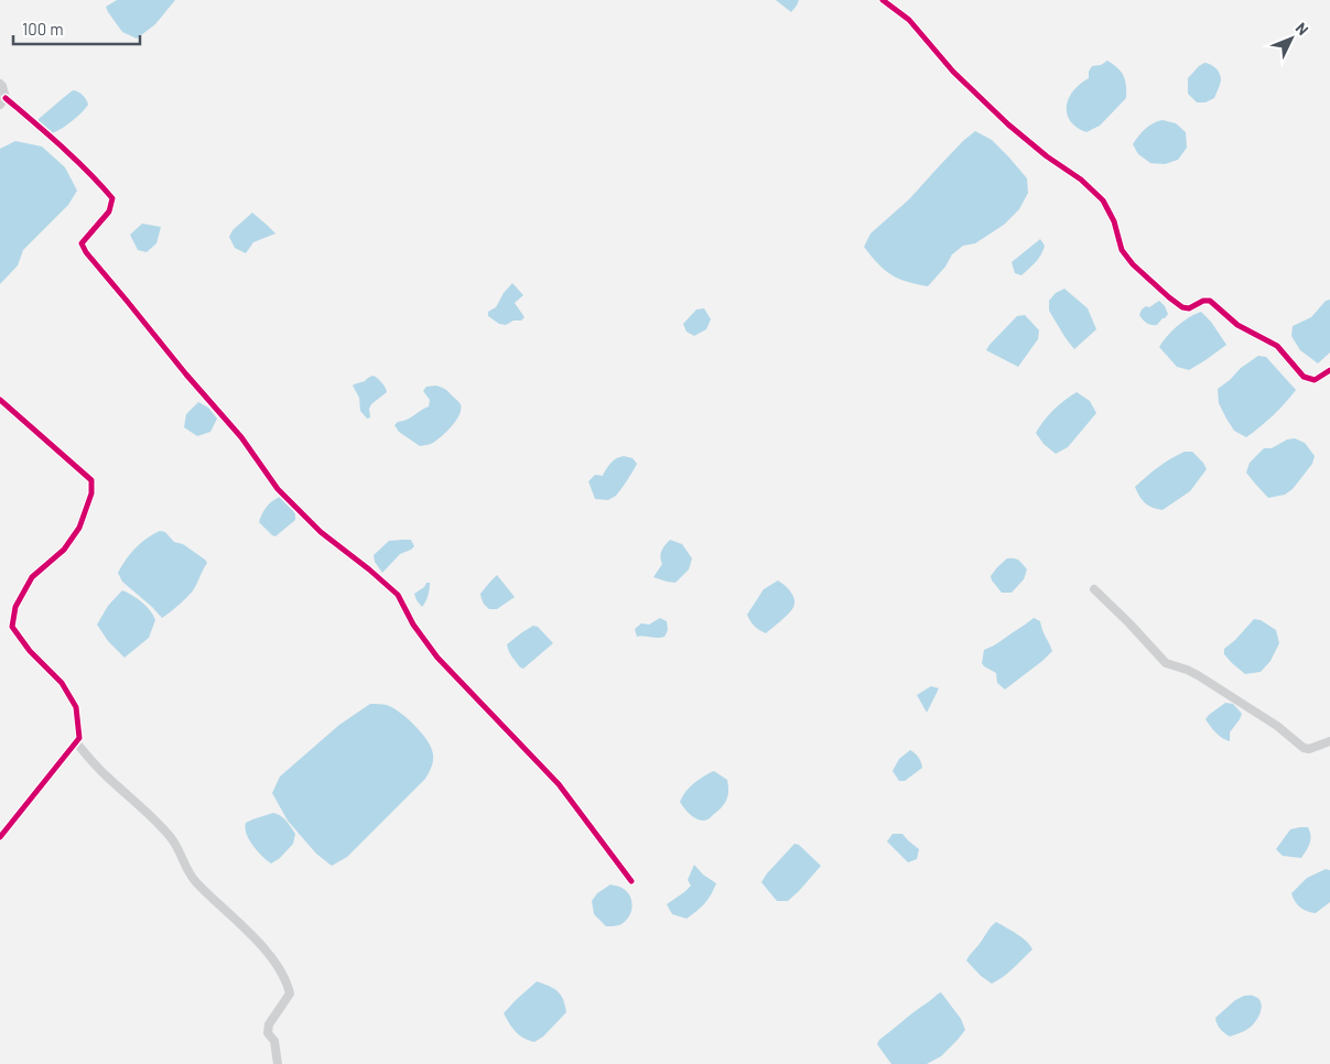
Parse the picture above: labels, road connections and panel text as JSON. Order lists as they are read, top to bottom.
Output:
{
  "scale_bar": "100 m",
  "north": "top right"
}
